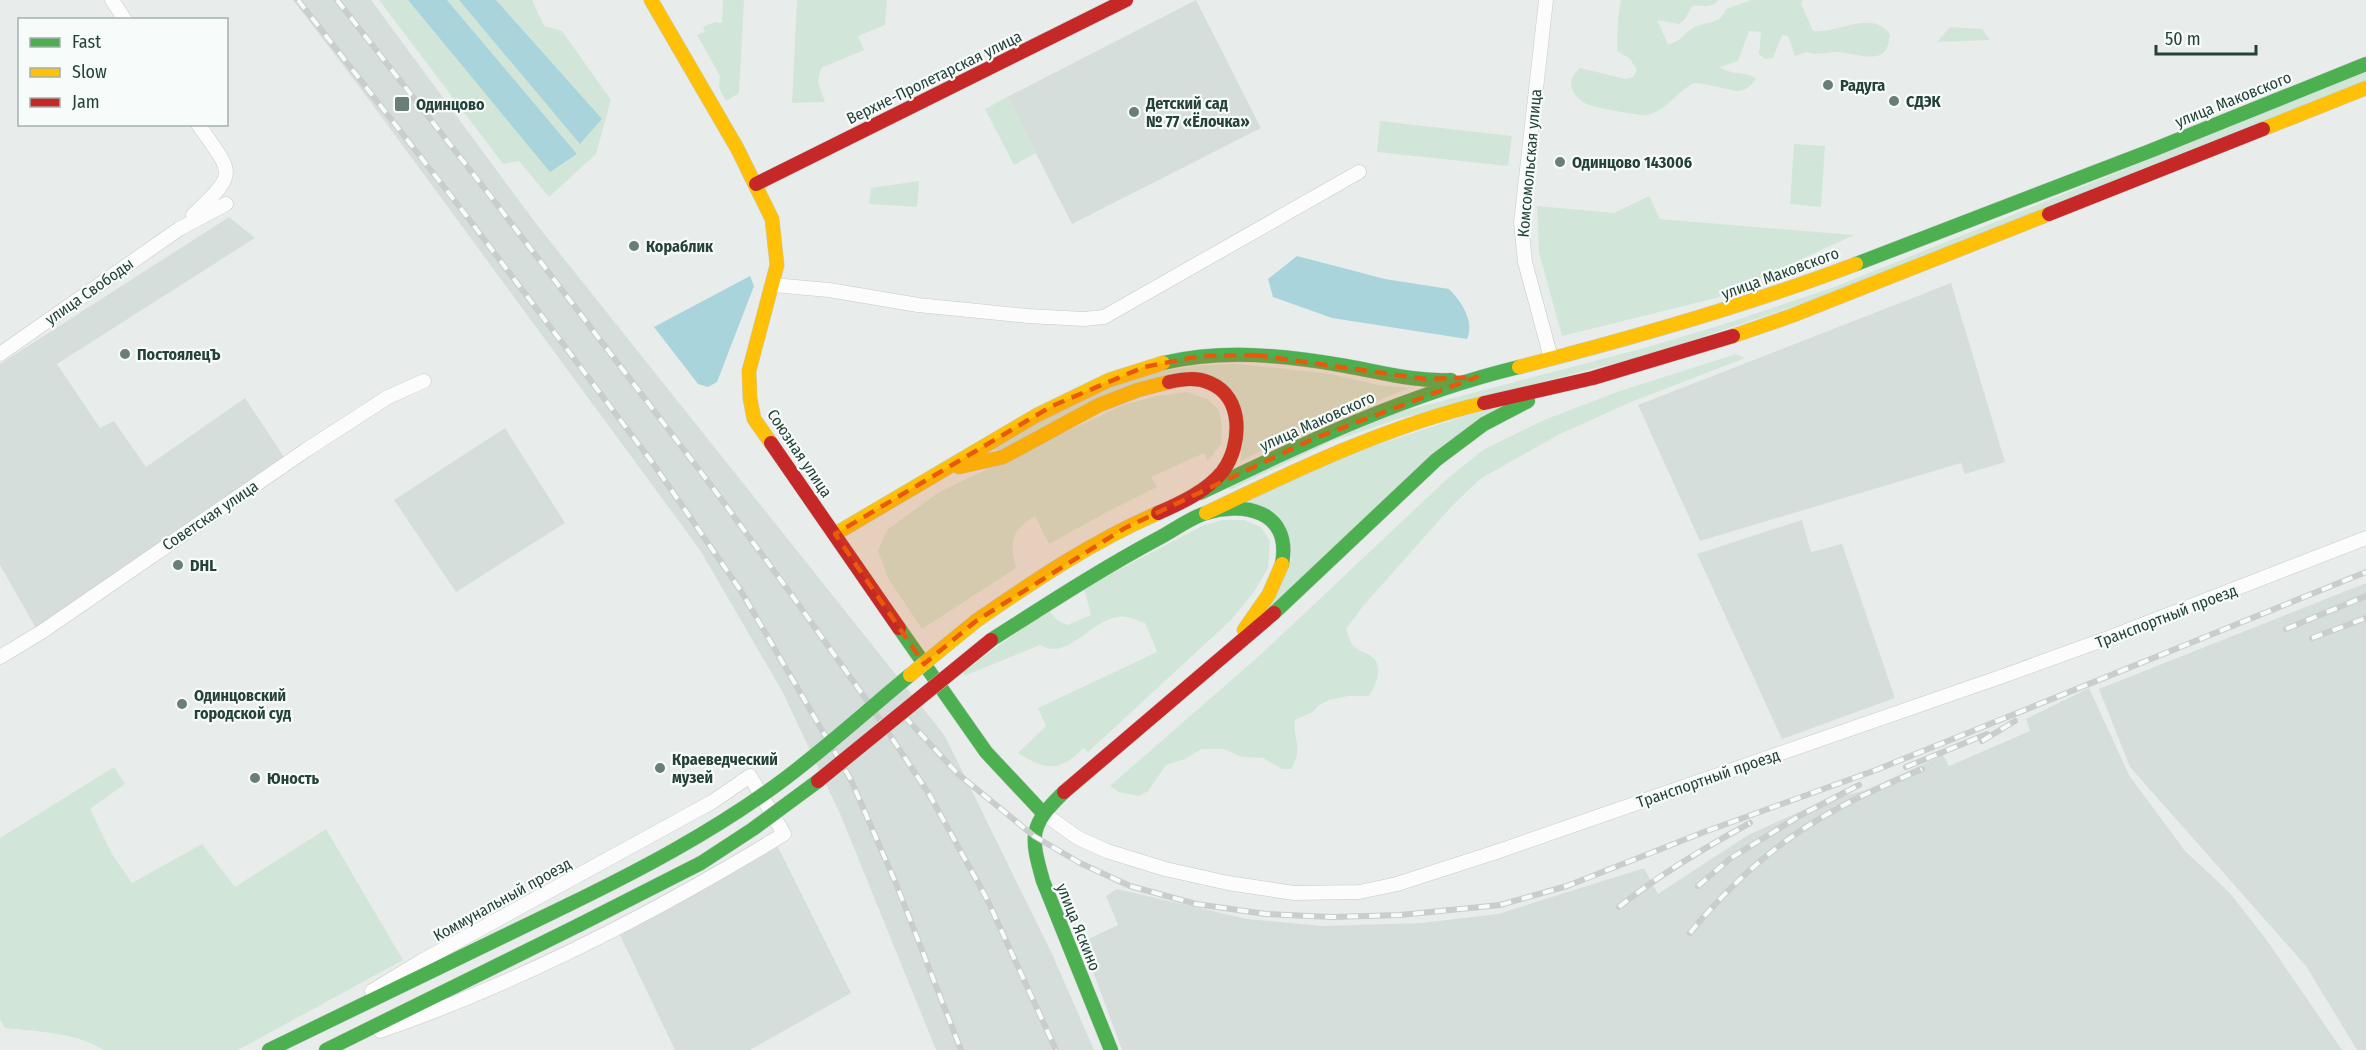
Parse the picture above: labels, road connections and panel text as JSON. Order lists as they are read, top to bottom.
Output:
{
  "streets": {
    "main road": [
      "Верхне-Пролетарская улица",
      "улица Маковского",
      "Союзная улица",
      "Коммунальный проезд",
      "улица Яскино"
    ],
    "street": [
      "Комсомольская улица",
      "улица Свободы",
      "Советская улица",
      "Транспортный проезд"
    ]
  },
  "crossings": [
    ["Верхне-Пролетарская улица", "Союзная улица"],
    ["улица Маковского", "Комсомольская улица"],
    ["улица Маковского", "Коммунальный проезд"],
    ["Союзная улица", "Транспортный проезд"],
    ["Союзная улица", "улица Яскино"],
    ["Транспортный проезд", "улица Яскино"]
  ],
  "places": {
    "other": [
      "Радуга",
      "СДЭК",
      "Детский сад № 77 «Ёлочка»",
      "Одинцово 143006",
      "Кораблик",
      "ПостоялецЪ",
      "DHL",
      "Одинцовский городской суд",
      "Краеведческий музей",
      "Юность"
    ],
    "transit": ["Одинцово"]
  },
  "legend": ["Fast", "Slow", "Jam"],
  "scale_bar": "50 m"
}
